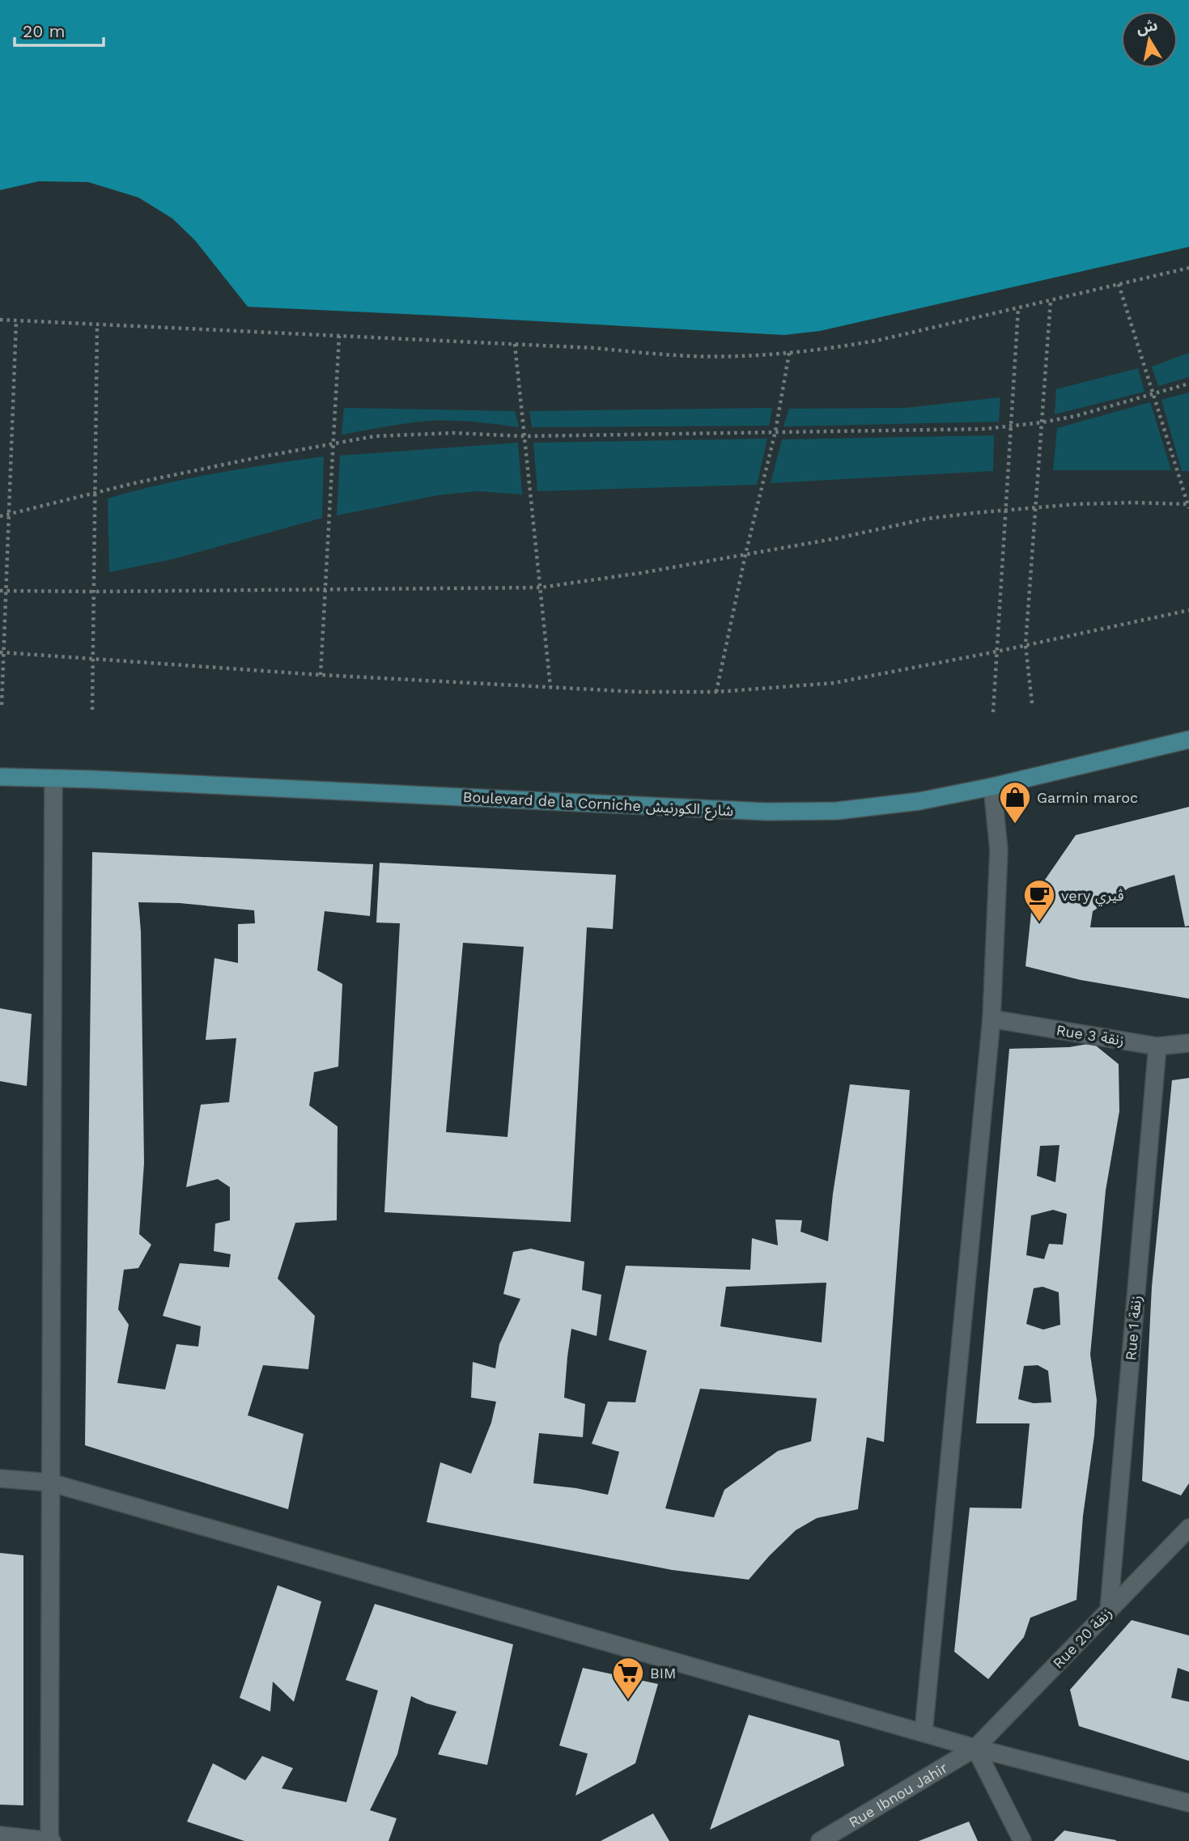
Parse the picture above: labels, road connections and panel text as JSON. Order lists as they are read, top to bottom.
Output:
{
  "streets": {
    "main road": ["Boulevard de la Corniche شارع الكورنيش"],
    "street": [
      "Rue 3 زنقة",
      "Rue 1 زنقة",
      "Rue 20 زنقة",
      "Rue Ibnou Jahir"
    ]
  },
  "crossings": [
    ["Rue 3 زنقة", "Rue 1 زنقة"],
    ["Rue 1 زنقة", "Rue 20 زنقة"],
    ["Rue 20 زنقة", "Rue Ibnou Jahir"]
  ],
  "places": {
    "shop": ["Garmin maroc"],
    "cafe": ["very ڤيري"],
    "supermarket": ["BIM"]
  },
  "scale_bar": "20 m",
  "north": "top"
}
